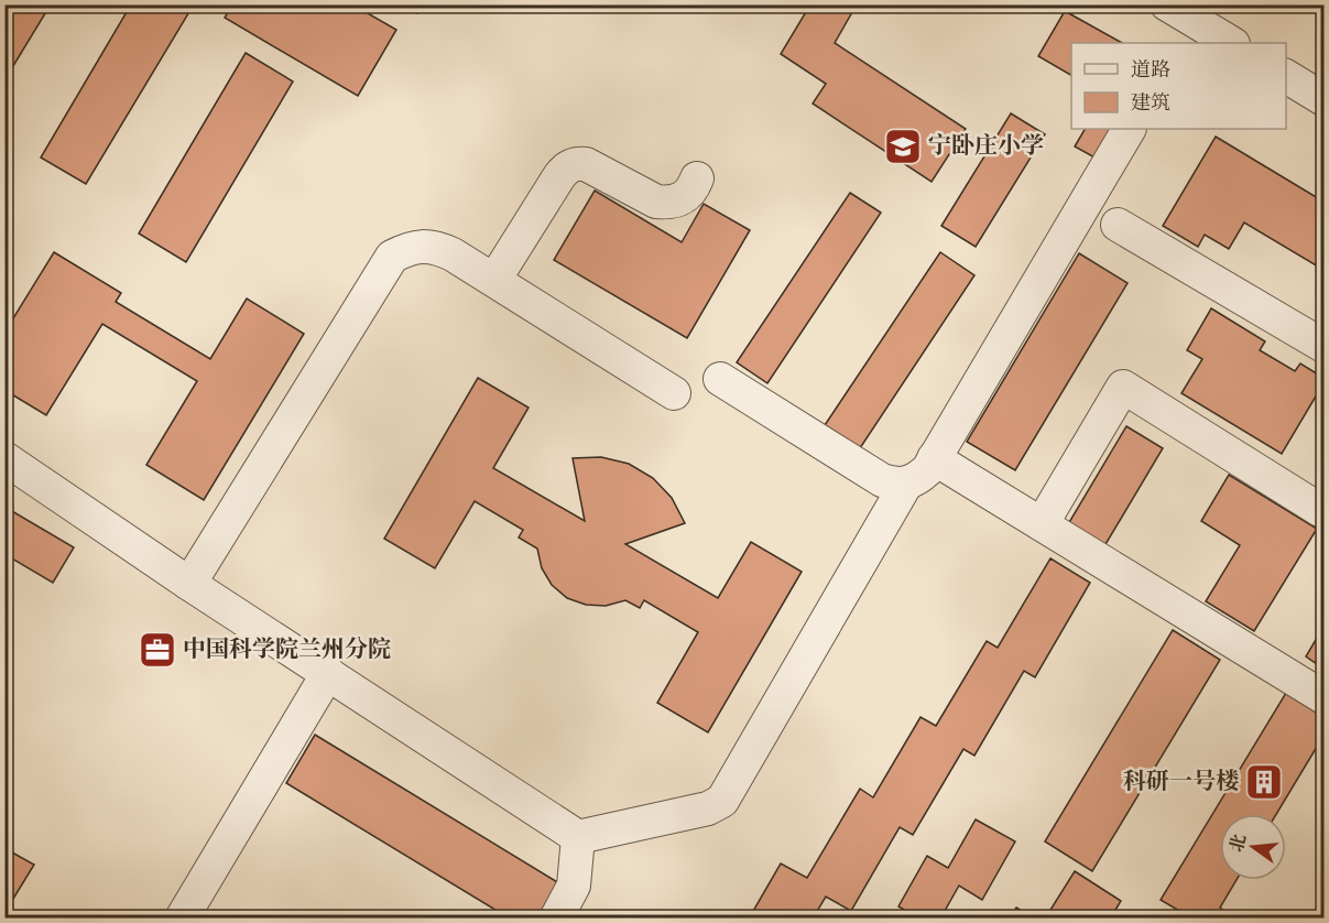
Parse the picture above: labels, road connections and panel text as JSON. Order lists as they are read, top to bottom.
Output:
{
  "places": {
    "school or university": ["宁卧庄小学"],
    "office": ["中国科学院兰州分院"],
    "building": ["科研一号楼"]
  },
  "legend": ["道路", "建筑"],
  "north": "left"
}
